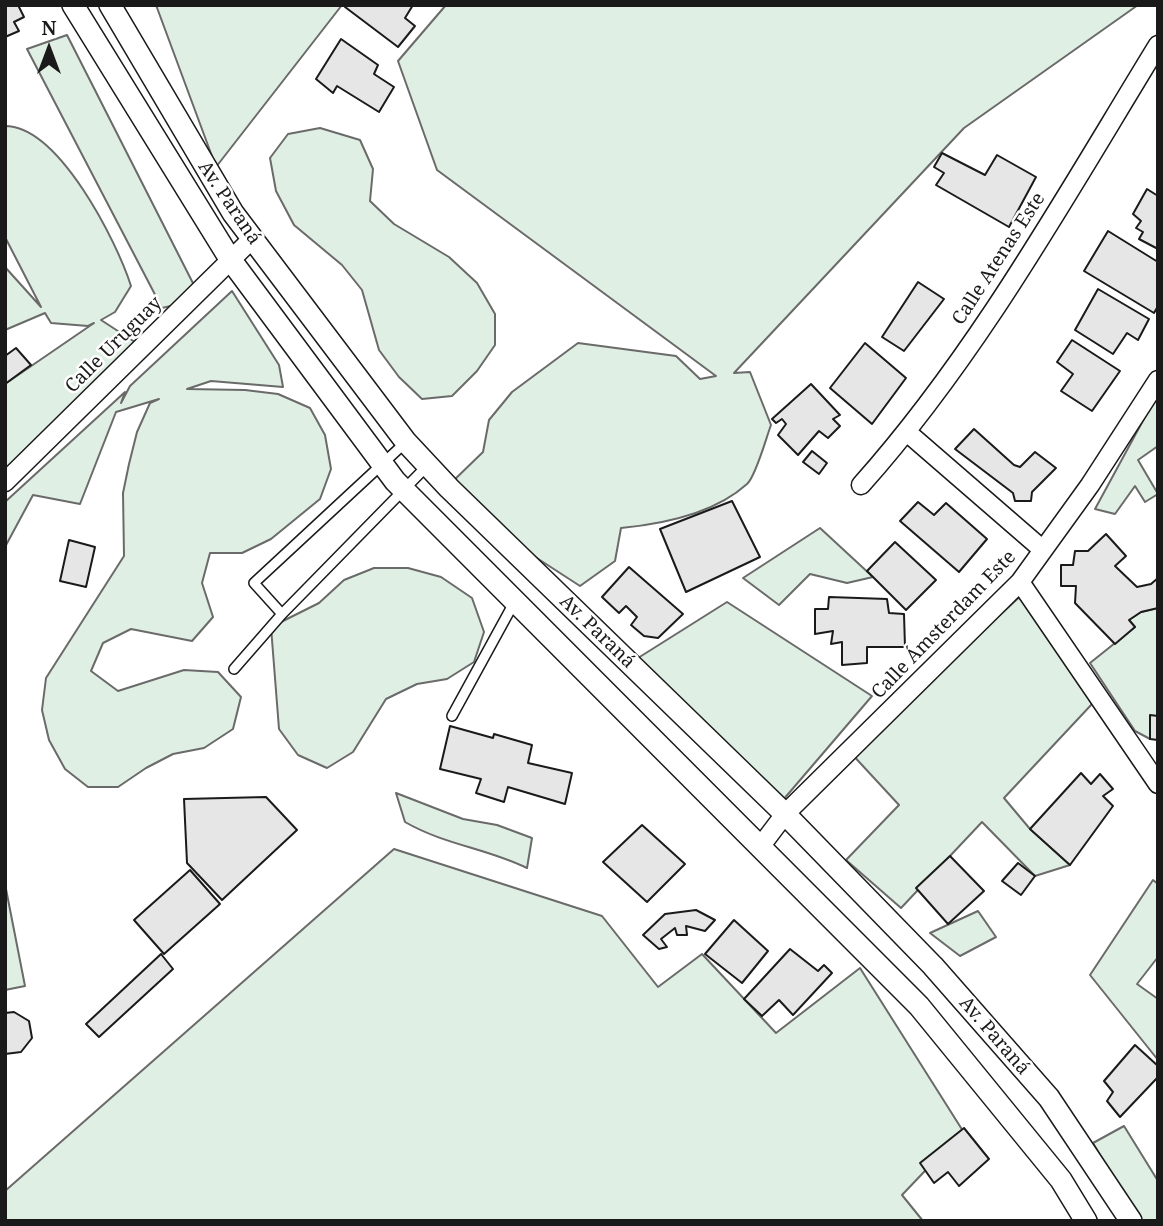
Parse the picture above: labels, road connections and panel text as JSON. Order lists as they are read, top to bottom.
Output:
{
  "streets": {
    "street": [
      "Av. Paraná",
      "Calle Atenas Este",
      "Calle Uruguay",
      "Calle Ámsterdam Este"
    ]
  },
  "crossings": [
    ["Av. Paraná", "Calle Uruguay"],
    ["Av. Paraná", "Calle Ámsterdam Este"]
  ],
  "north": "top"
}
